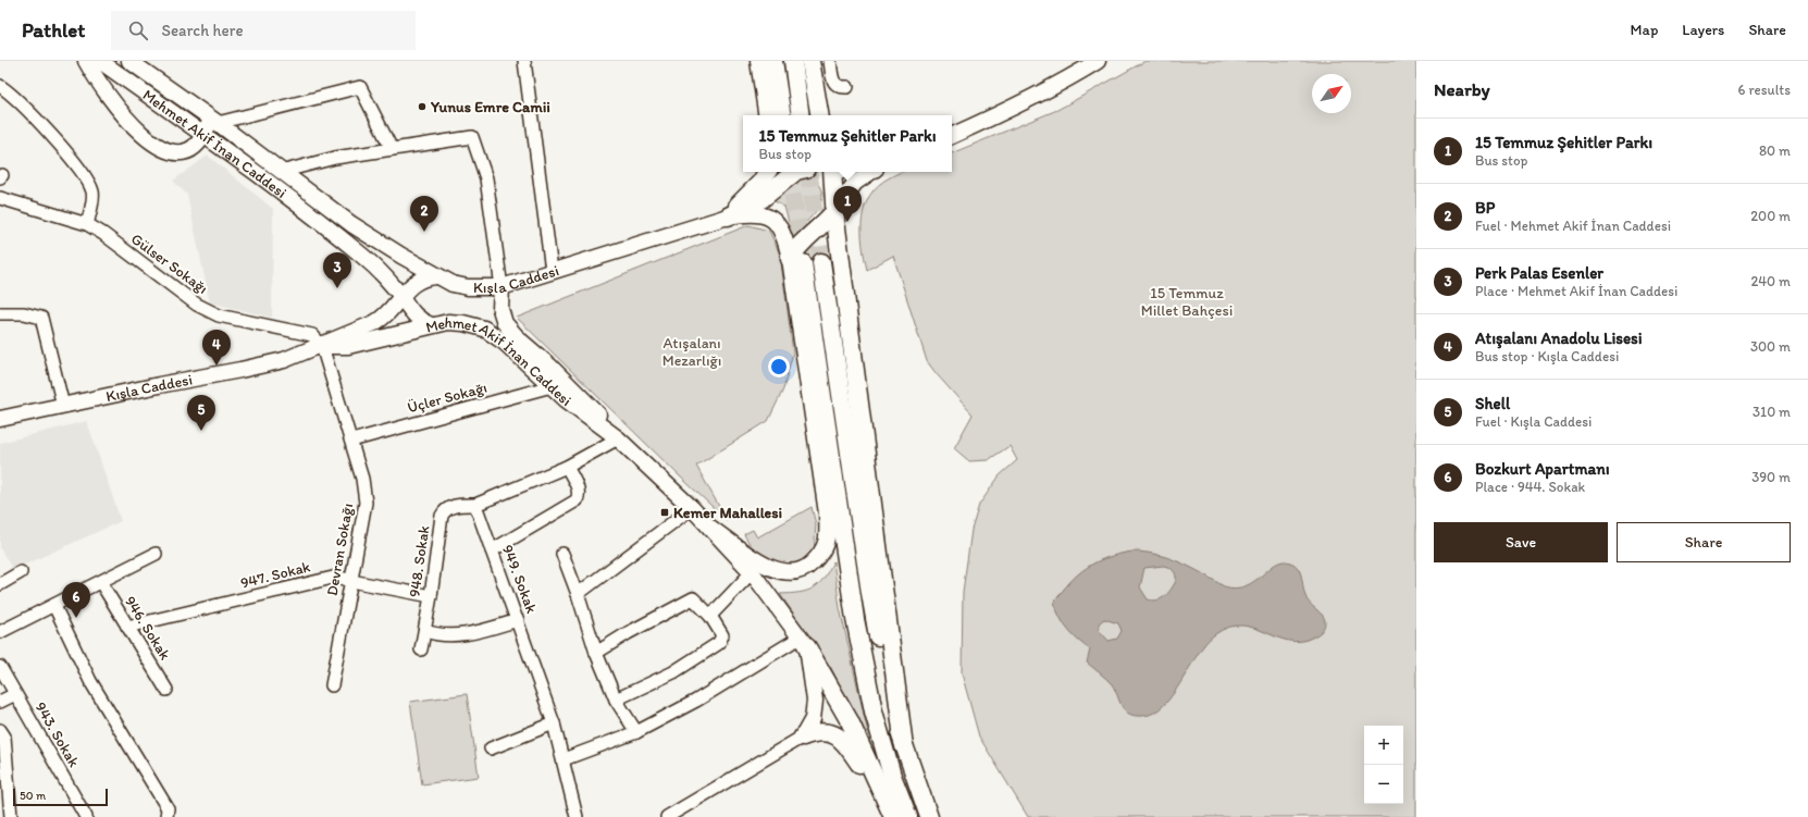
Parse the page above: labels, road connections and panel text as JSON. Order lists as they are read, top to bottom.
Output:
{
  "streets": {
    "main road": ["Mehmet Akif İnan Caddesi", "Kışla Caddesi"],
    "street": [
      "Gülser Sokağı",
      "Üçler Sokağı",
      "Devran Sokağı",
      "948. Sokak",
      "947. Sokak",
      "949. Sokak",
      "946. Sokak",
      "943. Sokak"
    ]
  },
  "crossings": [
    ["Mehmet Akif İnan Caddesi", "Kışla Caddesi"],
    ["Mehmet Akif İnan Caddesi", "Üçler Sokağı"],
    ["Gülser Sokağı", "Kışla Caddesi"],
    ["Gülser Sokağı", "Devran Sokağı"],
    ["Kışla Caddesi", "Devran Sokağı"],
    ["Üçler Sokağı", "Devran Sokağı"],
    ["Devran Sokağı", "947. Sokak"],
    ["948. Sokak", "947. Sokak"],
    ["948. Sokak", "949. Sokak"],
    ["947. Sokak", "946. Sokak"]
  ],
  "parks": ["15 Temmuz Millet Bahçesi", "Atışalanı Mezarlığı"],
  "places": {
    "other": ["Yunus Emre Camii"],
    "transit": ["Kemer Mahallesi"]
  },
  "scale_bar": "50 m",
  "north": "top right",
  "page": {
    "header": "Pathlet",
    "search": "Search here",
    "nav": ["Map", "Layers", "Share"],
    "heading": ["Nearby", "6 results"],
    "popup": ["15 Temmuz Şehitler Parkı", "Bus stop"],
    "list": [
      {
        "mark": "1",
        "name": "15 Temmuz Şehitler Parkı",
        "note": "Bus stop",
        "value": "80 m"
      },
      {
        "mark": "2",
        "name": "BP",
        "note": "Fuel · Mehmet Akif İnan Caddesi",
        "value": "200 m"
      },
      {
        "mark": "3",
        "name": "Perk Palas Esenler",
        "note": "Place · Mehmet Akif İnan Caddesi",
        "value": "240 m"
      },
      {
        "mark": "4",
        "name": "Atışalanı Anadolu Lisesi",
        "note": "Bus stop · Kışla Caddesi",
        "value": "300 m"
      },
      {
        "mark": "5",
        "name": "Shell",
        "note": "Fuel · Kışla Caddesi",
        "value": "310 m"
      },
      {
        "mark": "6",
        "name": "Bozkurt Apartmanı",
        "note": "Place · 944. Sokak",
        "value": "390 m"
      }
    ],
    "pins": [
      "1",
      "2",
      "3",
      "4",
      "5",
      "6"
    ],
    "buttons": ["Save", "Share"],
    "map_buttons": ["+", "−"],
    "scale": "50 m"
  }
}
